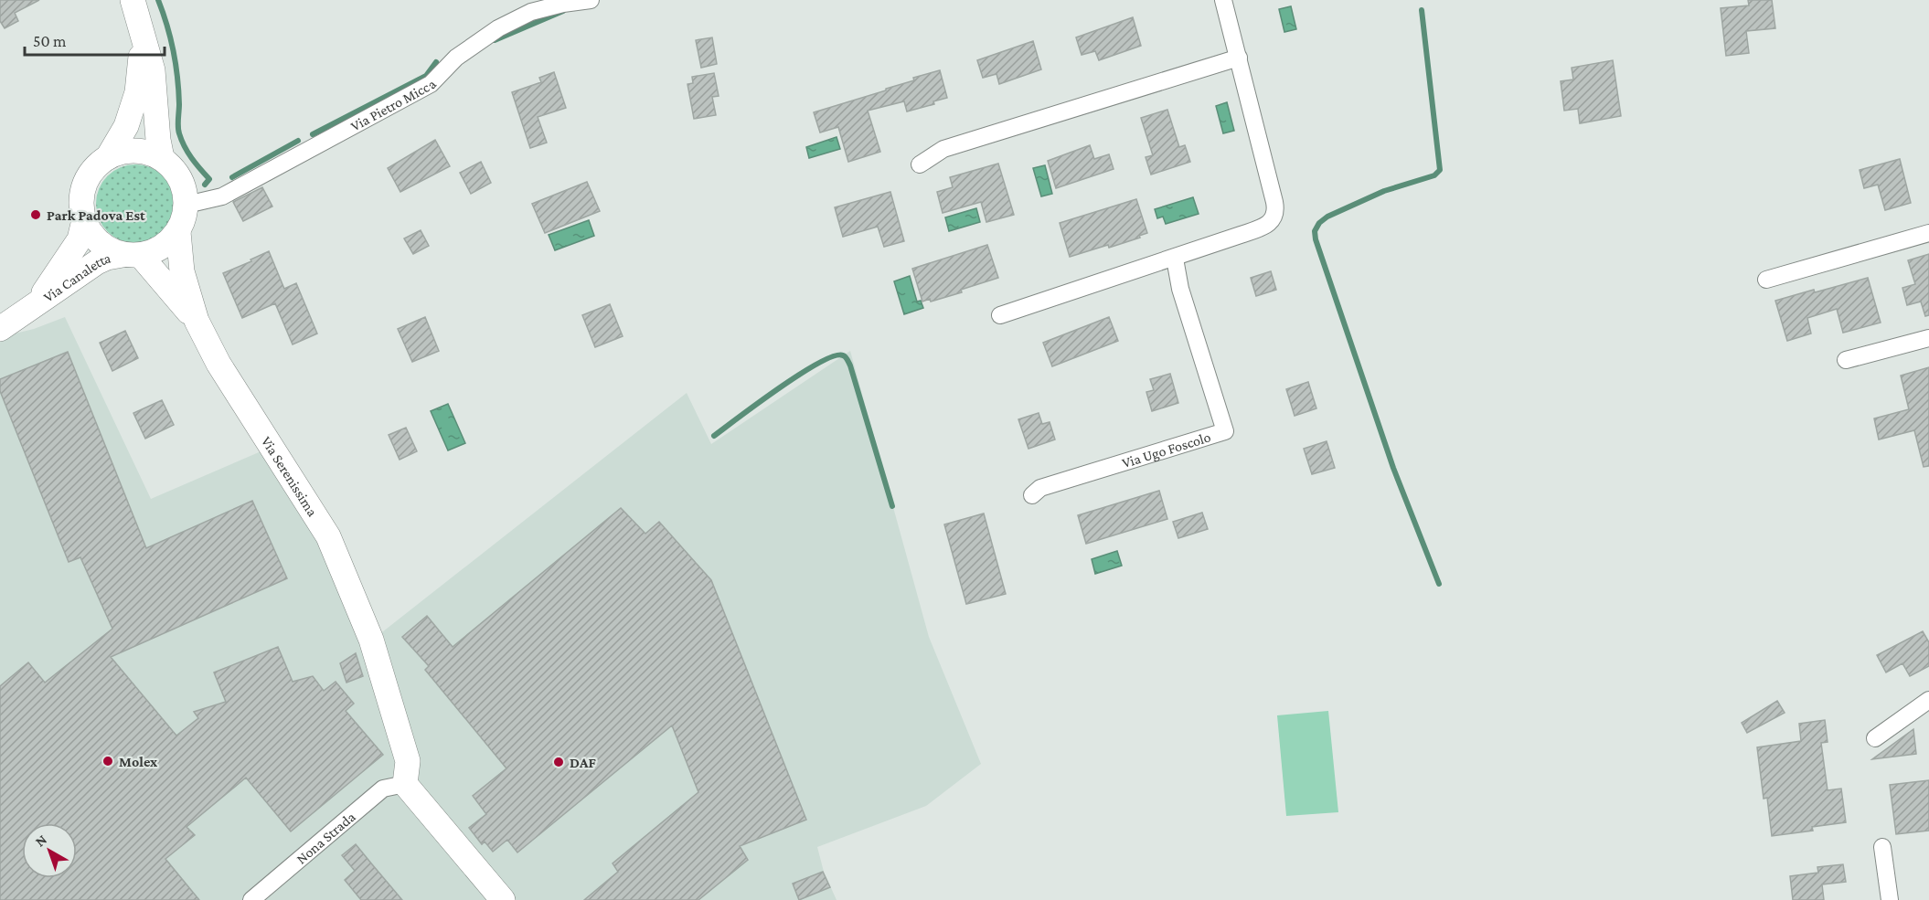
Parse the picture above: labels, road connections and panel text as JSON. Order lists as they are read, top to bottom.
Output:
{
  "streets": {
    "street": [
      "Via Pietro Micca",
      "Via Canaletta",
      "Via Ugo Foscolo",
      "Via Serenissima",
      "Nona Strada"
    ]
  },
  "crossings": [
    ["Via Pietro Micca", "Via Canaletta"],
    ["Via Pietro Micca", "Via Serenissima"],
    ["Via Canaletta", "Via Serenissima"],
    ["Via Serenissima", "Nona Strada"]
  ],
  "places": ["Park Padova Est", "Molex", "DAF"],
  "scale_bar": "50 m",
  "north": "top left"
}
